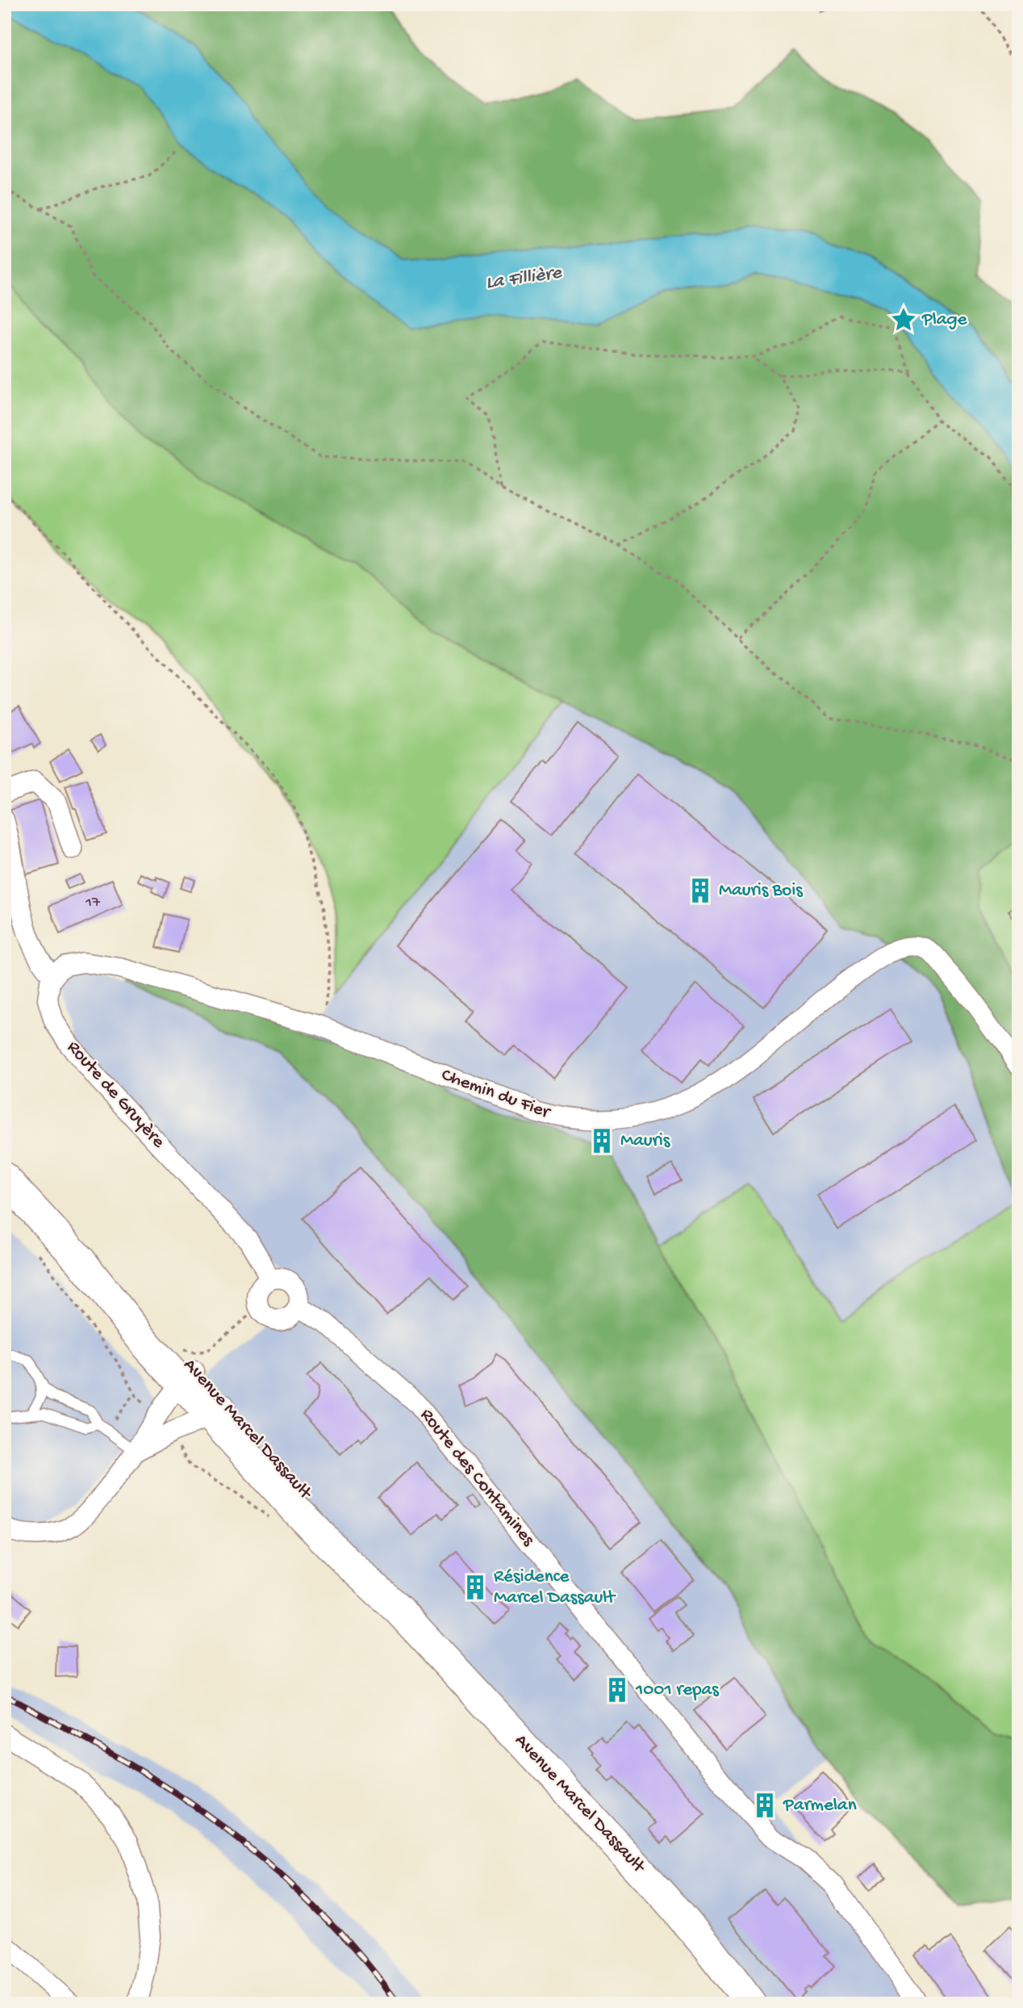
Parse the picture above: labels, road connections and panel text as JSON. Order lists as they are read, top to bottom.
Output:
{
  "streets": {
    "main road": ["Avenue Marcel Dassault"],
    "street": ["Chemin du Fier", "Route de Gruyère", "Route des Contamines"]
  },
  "crossings": [
    ["Chemin du Fier", "Route de Gruyère"],
    ["Route de Gruyère", "Route des Contamines"]
  ],
  "water": ["La Fillière"],
  "places": {
    "place": ["Plage"],
    "building": [
      "Mauris Bois",
      "Mauris",
      "Résidence Marcel Dassault",
      "1001 repas",
      "Parmelan"
    ]
  },
  "house_numbers": ["17"]
}
